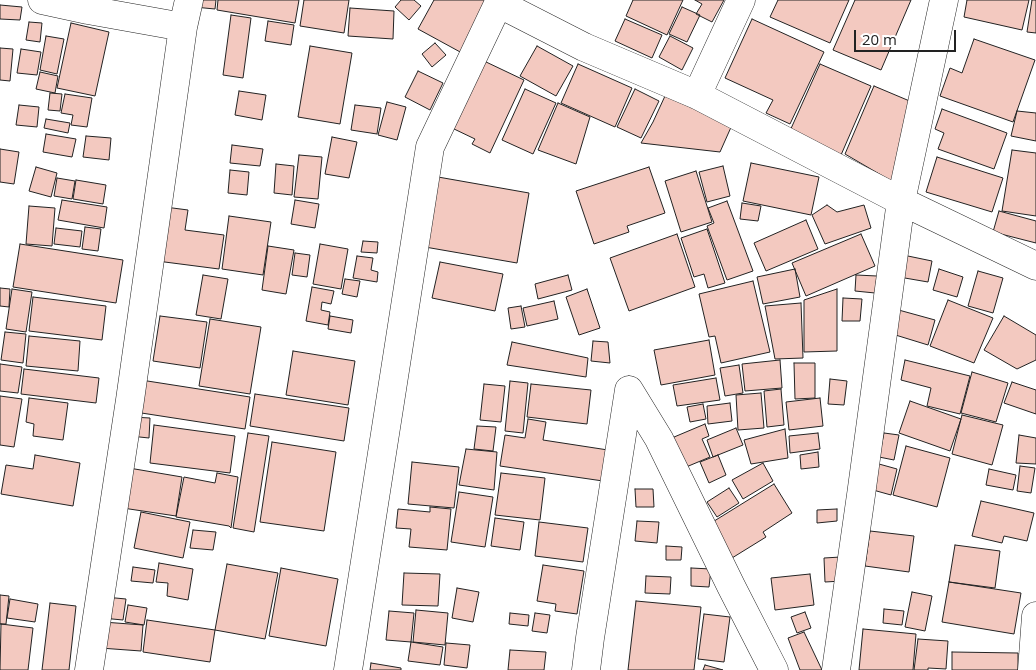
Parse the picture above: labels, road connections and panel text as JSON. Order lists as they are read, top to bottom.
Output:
{
  "scale_bar": "20 m"
}
